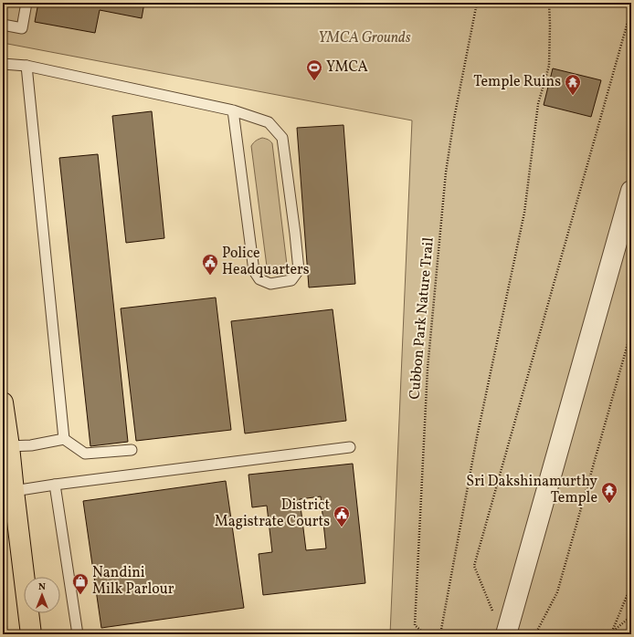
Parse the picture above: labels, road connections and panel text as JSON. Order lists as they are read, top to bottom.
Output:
{
  "streets": {
    "path": ["Cubbon Park Nature Trail"]
  },
  "parks": ["YMCA Grounds"],
  "places": {
    "sports": ["YMCA"],
    "temple": ["Temple Ruins", "Sri Dakshinamurthy Temple"],
    "public building": ["Police Headquarters", "District Magistrate Courts"],
    "shop": ["Nandini Milk Parlour"]
  },
  "north": "top"
}
